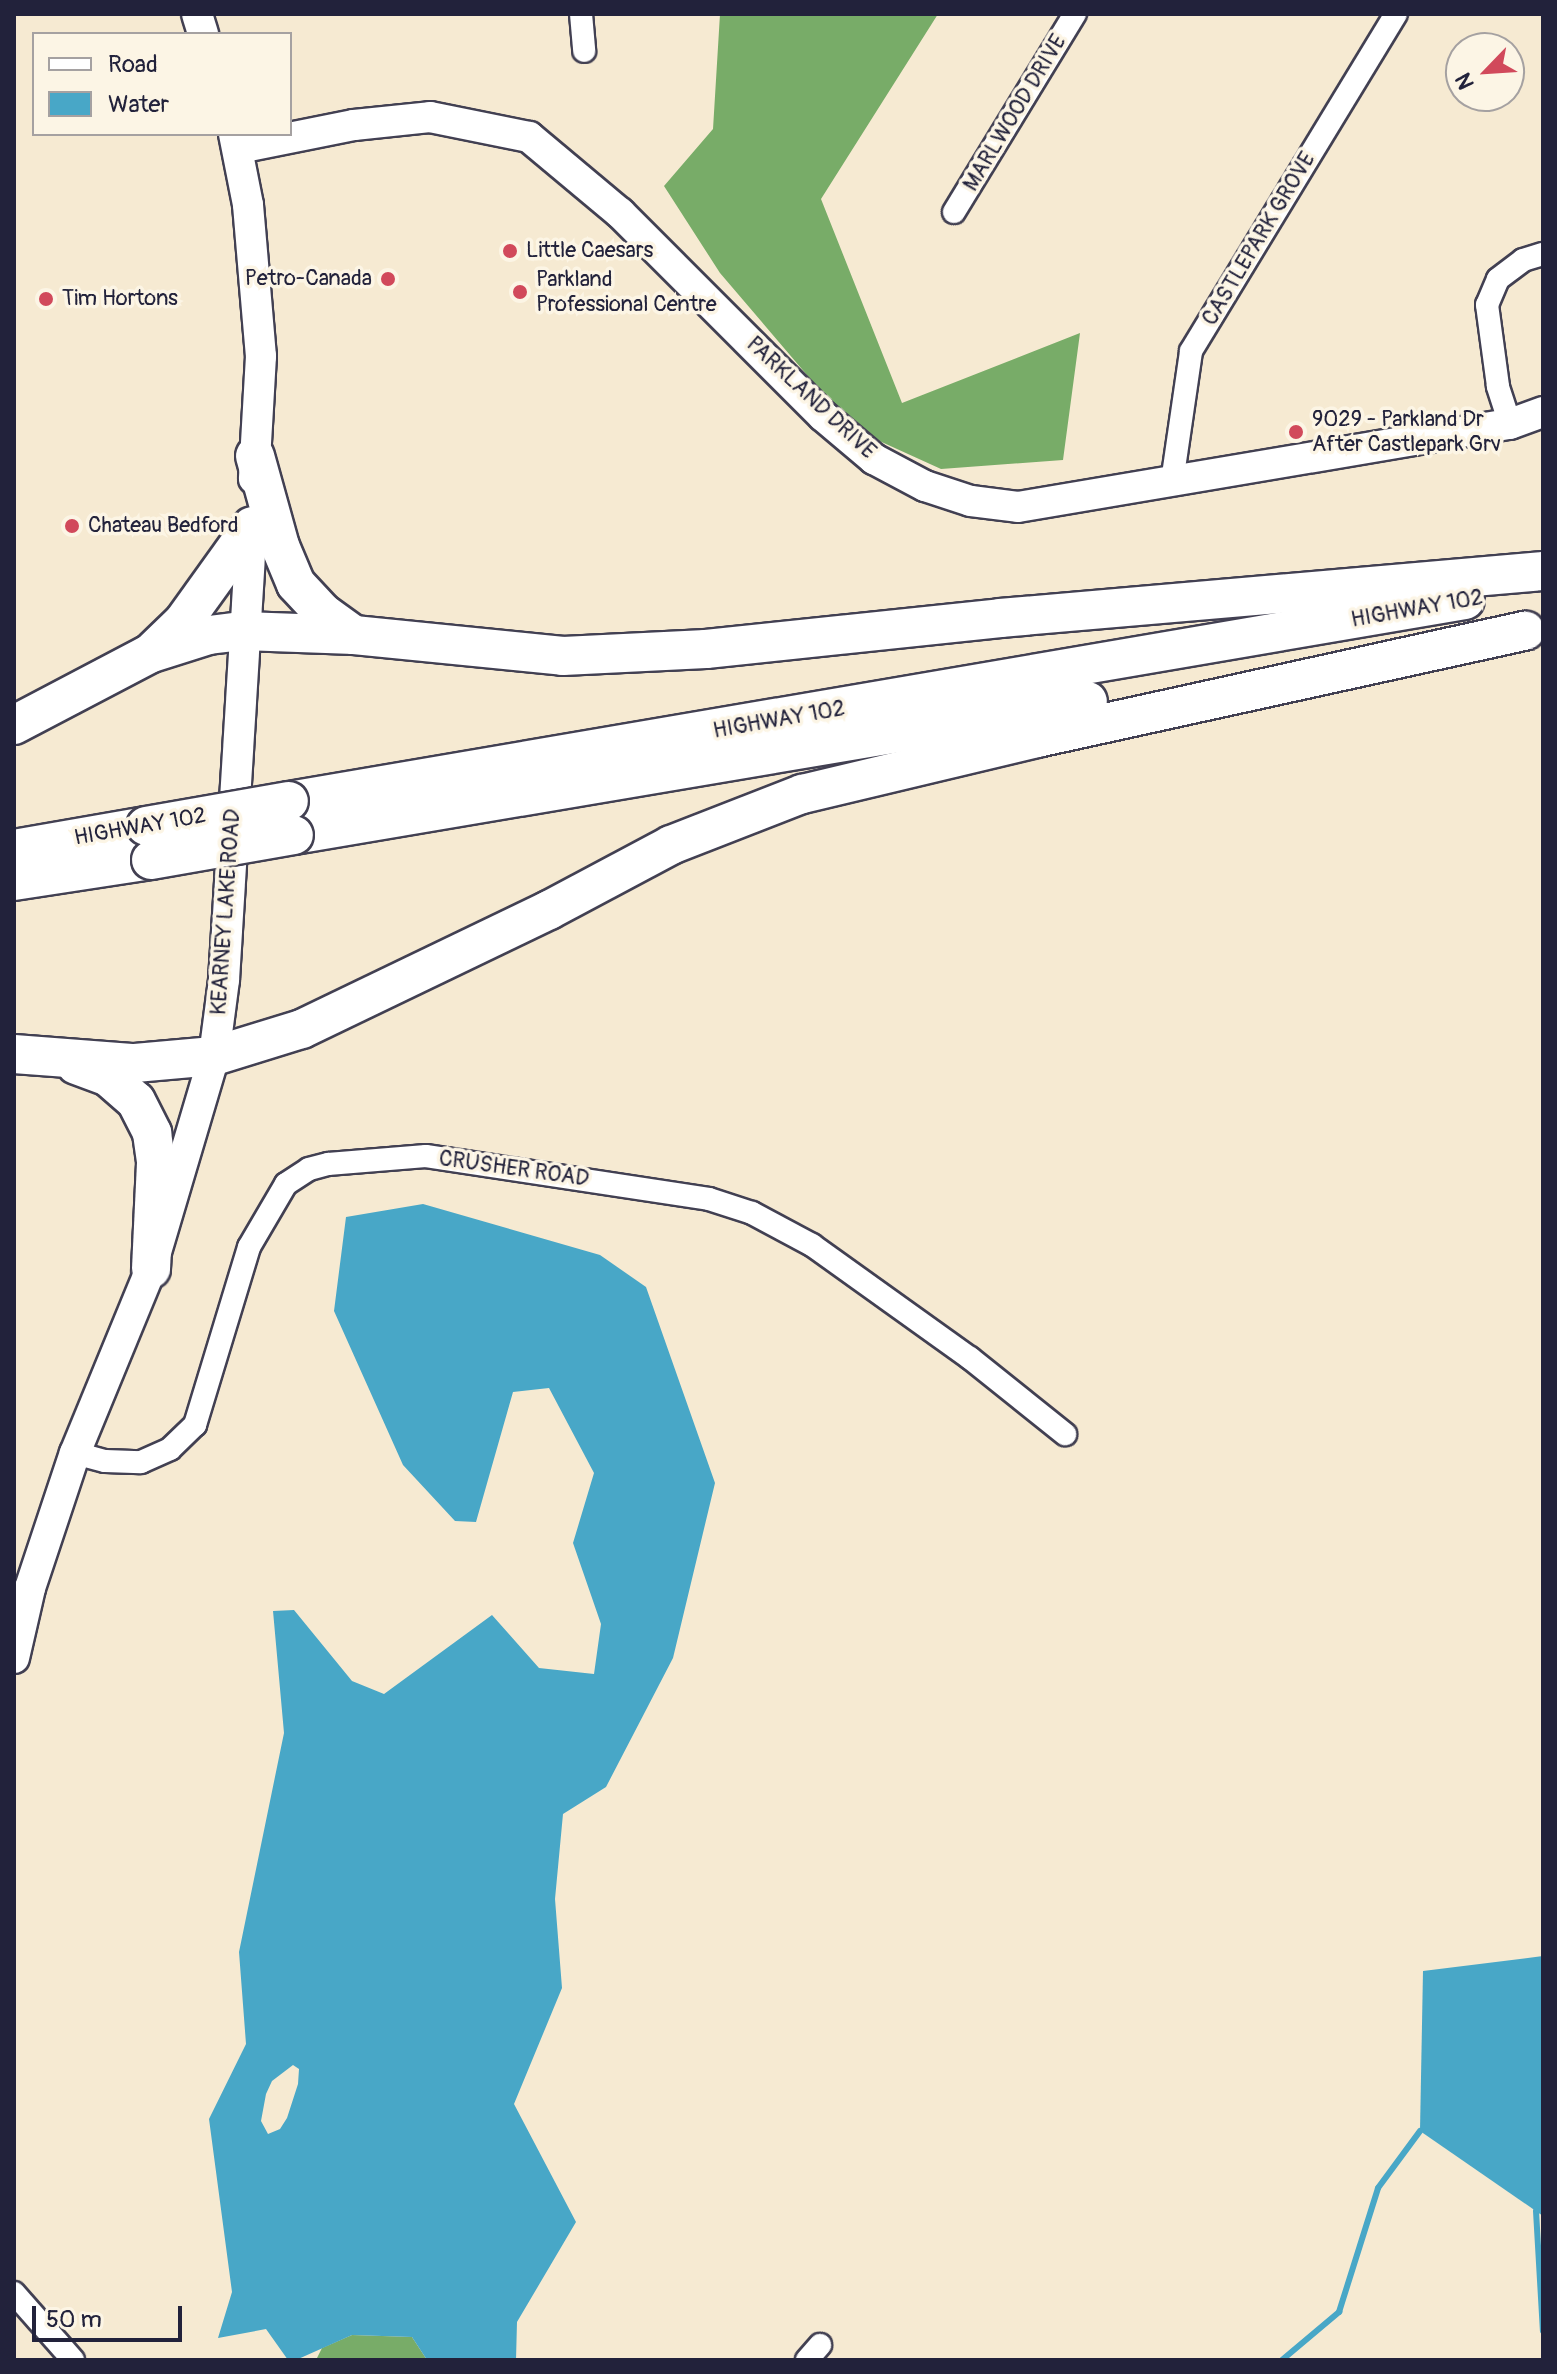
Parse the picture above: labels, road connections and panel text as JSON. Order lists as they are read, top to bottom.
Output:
{
  "streets": {
    "highway": ["HIGHWAY 102"],
    "main road": ["PARKLAND DRIVE", "KEARNEY LAKE ROAD"],
    "street": ["MARLWOOD DRIVE", "CASTLEPARK GROVE", "CRUSHER ROAD"]
  },
  "crossings": [
    ["CASTLEPARK GROVE", "PARKLAND DRIVE"],
    ["PARKLAND DRIVE", "KEARNEY LAKE ROAD"],
    ["KEARNEY LAKE ROAD", "CRUSHER ROAD"]
  ],
  "places": [
    "Little Caesars",
    "Petro-Canada",
    "Parkland Professional Centre",
    "Tim Hortons",
    "9029 - Parkland Dr After Castlepark Grv",
    "Chateau Bedford"
  ],
  "legend": ["Road", "Water"],
  "scale_bar": "50 m",
  "north": "bottom left"
}
